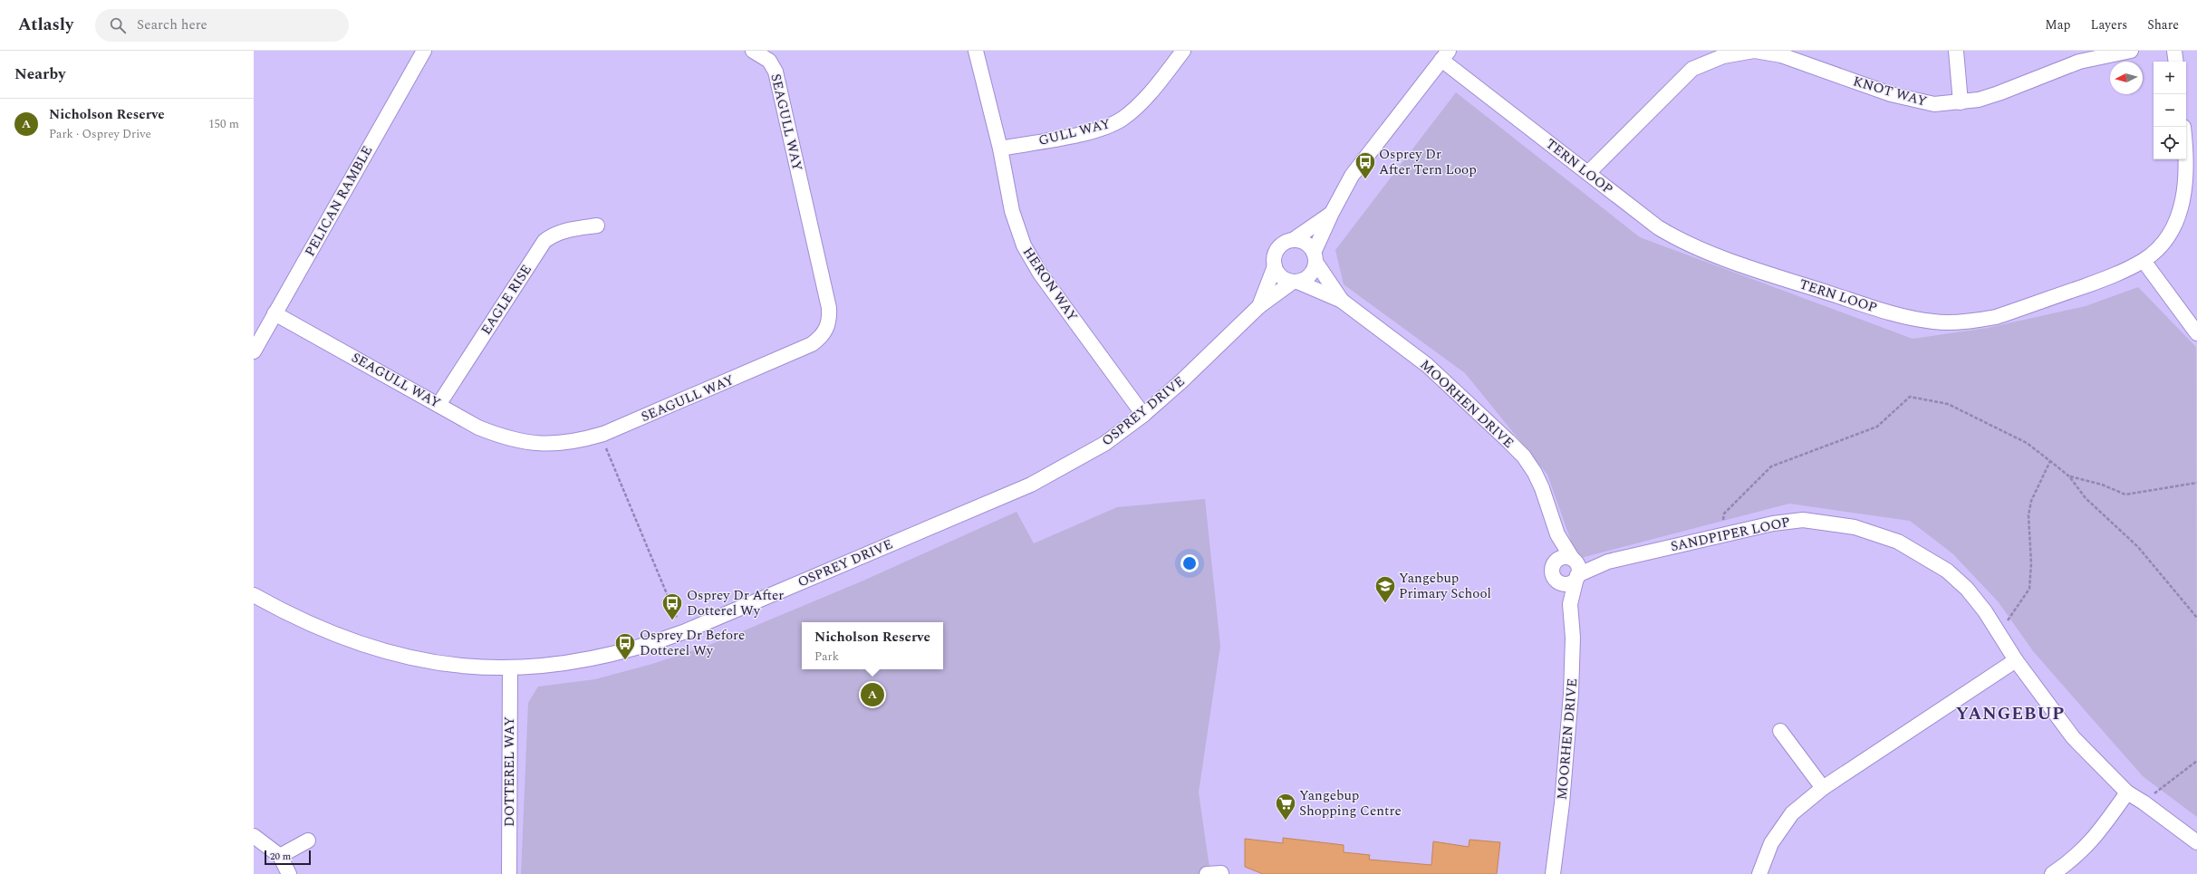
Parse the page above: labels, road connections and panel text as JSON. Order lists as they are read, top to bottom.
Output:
{
  "streets": {
    "street": [
      "KNOT WAY",
      "SEAGULL WAY",
      "GULL WAY",
      "TERN LOOP",
      "PELICAN RAMBLE",
      "HERON WAY",
      "EAGLE RISE",
      "MOORHEN DRIVE",
      "OSPREY DRIVE",
      "SANDPIPER LOOP",
      "DOTTEREL WAY"
    ]
  },
  "crossings": [
    ["KNOT WAY", "TERN LOOP"],
    ["SEAGULL WAY", "PELICAN RAMBLE"],
    ["SEAGULL WAY", "EAGLE RISE"],
    ["GULL WAY", "HERON WAY"],
    ["HERON WAY", "OSPREY DRIVE"],
    ["MOORHEN DRIVE", "OSPREY DRIVE"],
    ["MOORHEN DRIVE", "SANDPIPER LOOP"],
    ["OSPREY DRIVE", "DOTTEREL WAY"]
  ],
  "districts": ["YANGEBUP"],
  "places": {
    "bus stop": ["Osprey Dr After Tern Loop", "Osprey Dr After Dotterel Wy", "Osprey Dr Before Dotterel Wy"],
    "school or university": ["Yangebup Primary School"],
    "supermarket": ["Yangebup Shopping Centre"]
  },
  "scale_bar": "20 m",
  "north": "left",
  "page": {
    "header": "Atlasly",
    "search": "Search here",
    "nav": ["Map", "Layers", "Share"],
    "heading": "Nearby",
    "map_buttons": ["+", "−"],
    "list": [
      {
        "mark": "A",
        "name": "Nicholson Reserve",
        "note": "Park · Osprey Drive",
        "value": "150 m"
      }
    ],
    "popup": ["Nicholson Reserve", "Park"],
    "pins": "A",
    "scale": "20 m"
  }
}
